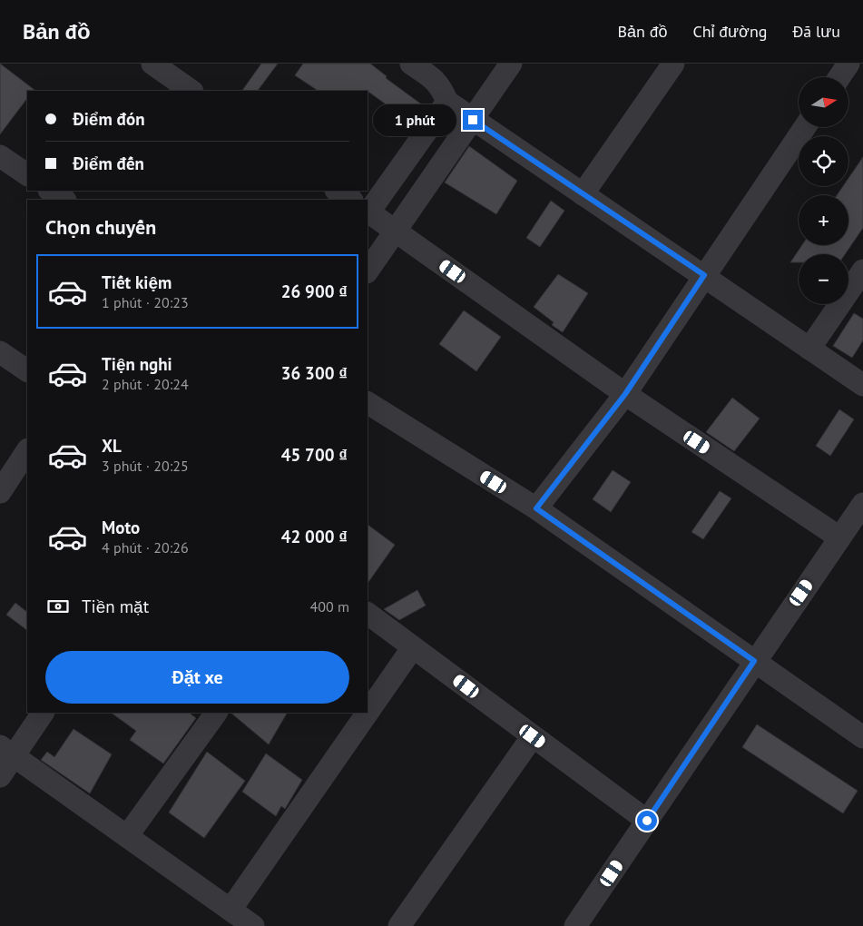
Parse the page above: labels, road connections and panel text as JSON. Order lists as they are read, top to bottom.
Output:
{
  "north": "right",
  "page": {
    "header": "Bản đồ",
    "nav": ["Bản đồ", "Chỉ đường", "Đã lưu"],
    "map_buttons": ["+", "−"],
    "banner": ["Điểm đón", "Điểm đến"],
    "bubble": "1 phút",
    "heading": "Chọn chuyến",
    "list": [
      {
        "name": "Tiết kiệm",
        "note": "1 phút · 20:23",
        "value": "26 900 ₫"
      },
      {
        "name": "Tiện nghi",
        "note": "2 phút · 20:24",
        "value": "36 300 ₫"
      },
      {
        "name": "XL",
        "note": "3 phút · 20:25",
        "value": "45 700 ₫"
      },
      {
        "name": "Moto",
        "note": "4 phút · 20:26",
        "value": "42 000 ₫"
      }
    ],
    "pay": ["Tiền mặt", "400 m"],
    "buttons": "Đặt xe"
  }
}
